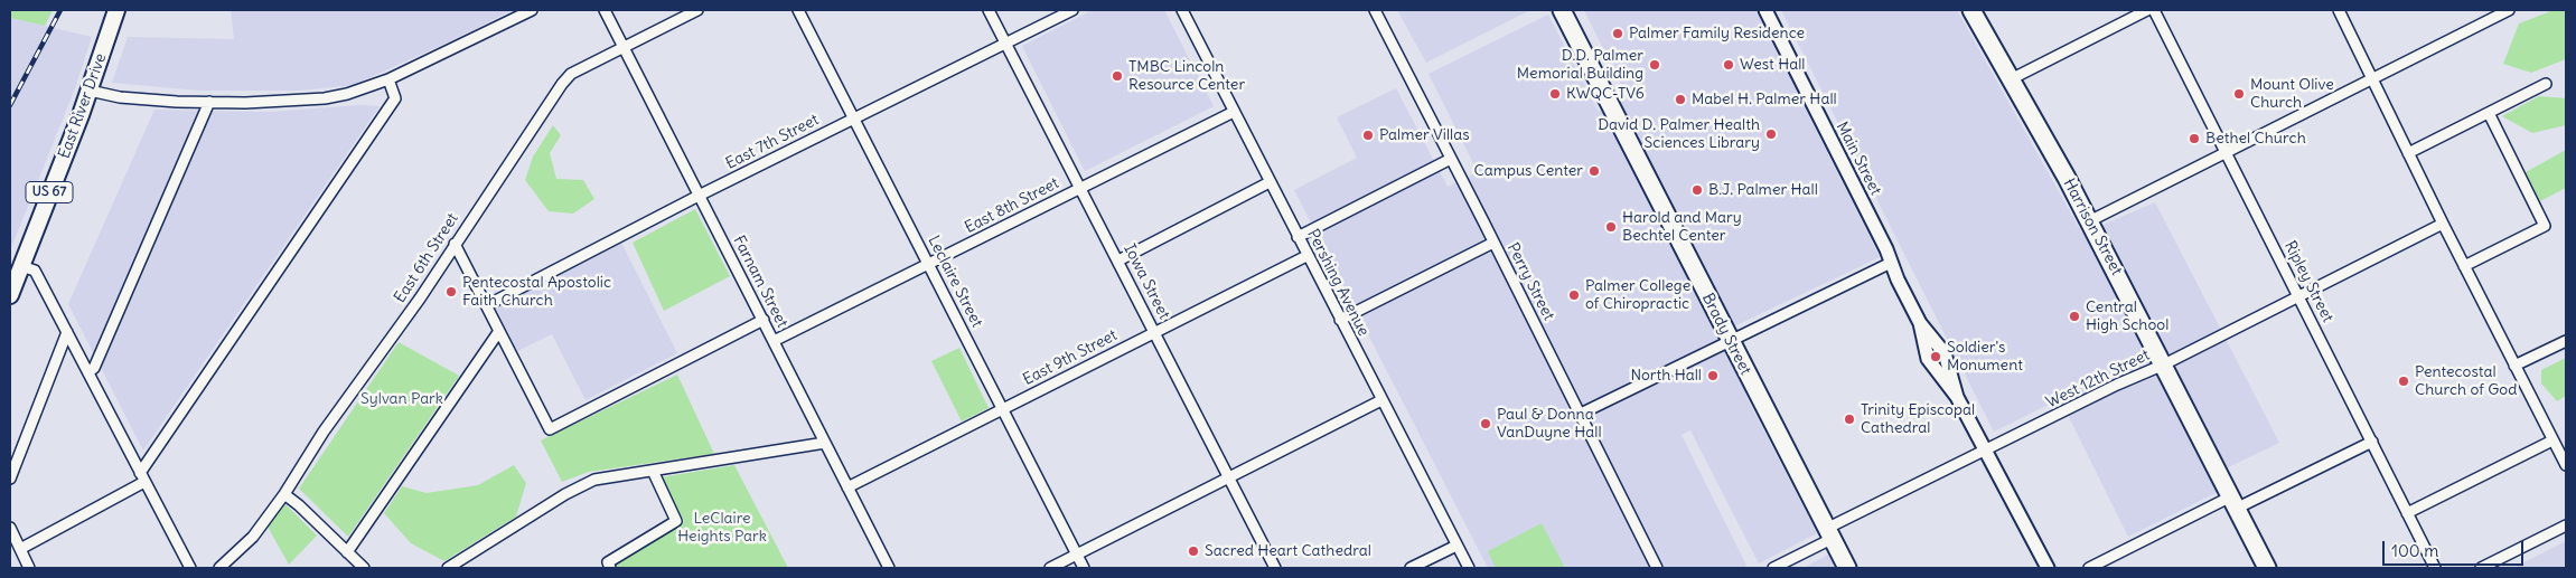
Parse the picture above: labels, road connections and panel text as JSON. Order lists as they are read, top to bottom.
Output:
{
  "streets": {
    "highway": ["Harrison Street", "Brady Street"],
    "main road": ["East River Drive", "US 67"],
    "street": [
      "East 7th Street",
      "Main Street",
      "East 8th Street",
      "East 6th Street",
      "Farnam Street",
      "Leclaire Street",
      "Iowa Street",
      "Perry Street",
      "Ripley Street",
      "Pershing Avenue",
      "East 9th Street",
      "West 12th Street"
    ]
  },
  "crossings": [
    ["East 7th Street", "Farnam Street"],
    ["East 7th Street", "Leclaire Street"],
    ["East 7th Street", "Iowa Street"],
    ["Main Street", "West 12th Street"],
    ["East 8th Street", "Farnam Street"],
    ["East 8th Street", "Leclaire Street"],
    ["East 8th Street", "Iowa Street"],
    ["East 8th Street", "Pershing Avenue"],
    ["Harrison Street", "West 12th Street"],
    ["East 6th Street", "Farnam Street"],
    ["Farnam Street", "East 9th Street"],
    ["Leclaire Street", "East 9th Street"],
    ["Iowa Street", "East 9th Street"],
    ["Ripley Street", "West 12th Street"],
    ["Pershing Avenue", "East 9th Street"],
    ["Brady Street", "West 12th Street"]
  ],
  "parks": ["Sylvan Park", "LeClaire Heights Park"],
  "places": [
    "Palmer Family Residence",
    "D.D. Palmer Memorial Building",
    "West Hall",
    "TMBC Lincoln Resource Center",
    "KWQC-TV6",
    "Mount Olive Church",
    "Mabel H. Palmer Hall",
    "David D. Palmer Health Sciences Library",
    "Palmer Villas",
    "Bethel Church",
    "Campus Center",
    "B.J. Palmer Hall",
    "Harold and Mary Bechtel Center",
    "Pentecostal Apostolic Faith Church",
    "Palmer College of Chiropractic",
    "Central High School",
    "Soldier's Monument",
    "North Hall",
    "Pentecostal Church of God",
    "Trinity Episcopal Cathedral",
    "Paul & Donna VanDuyne Hall",
    "Sacred Heart Cathedral"
  ],
  "scale_bar": "100 m"
}
